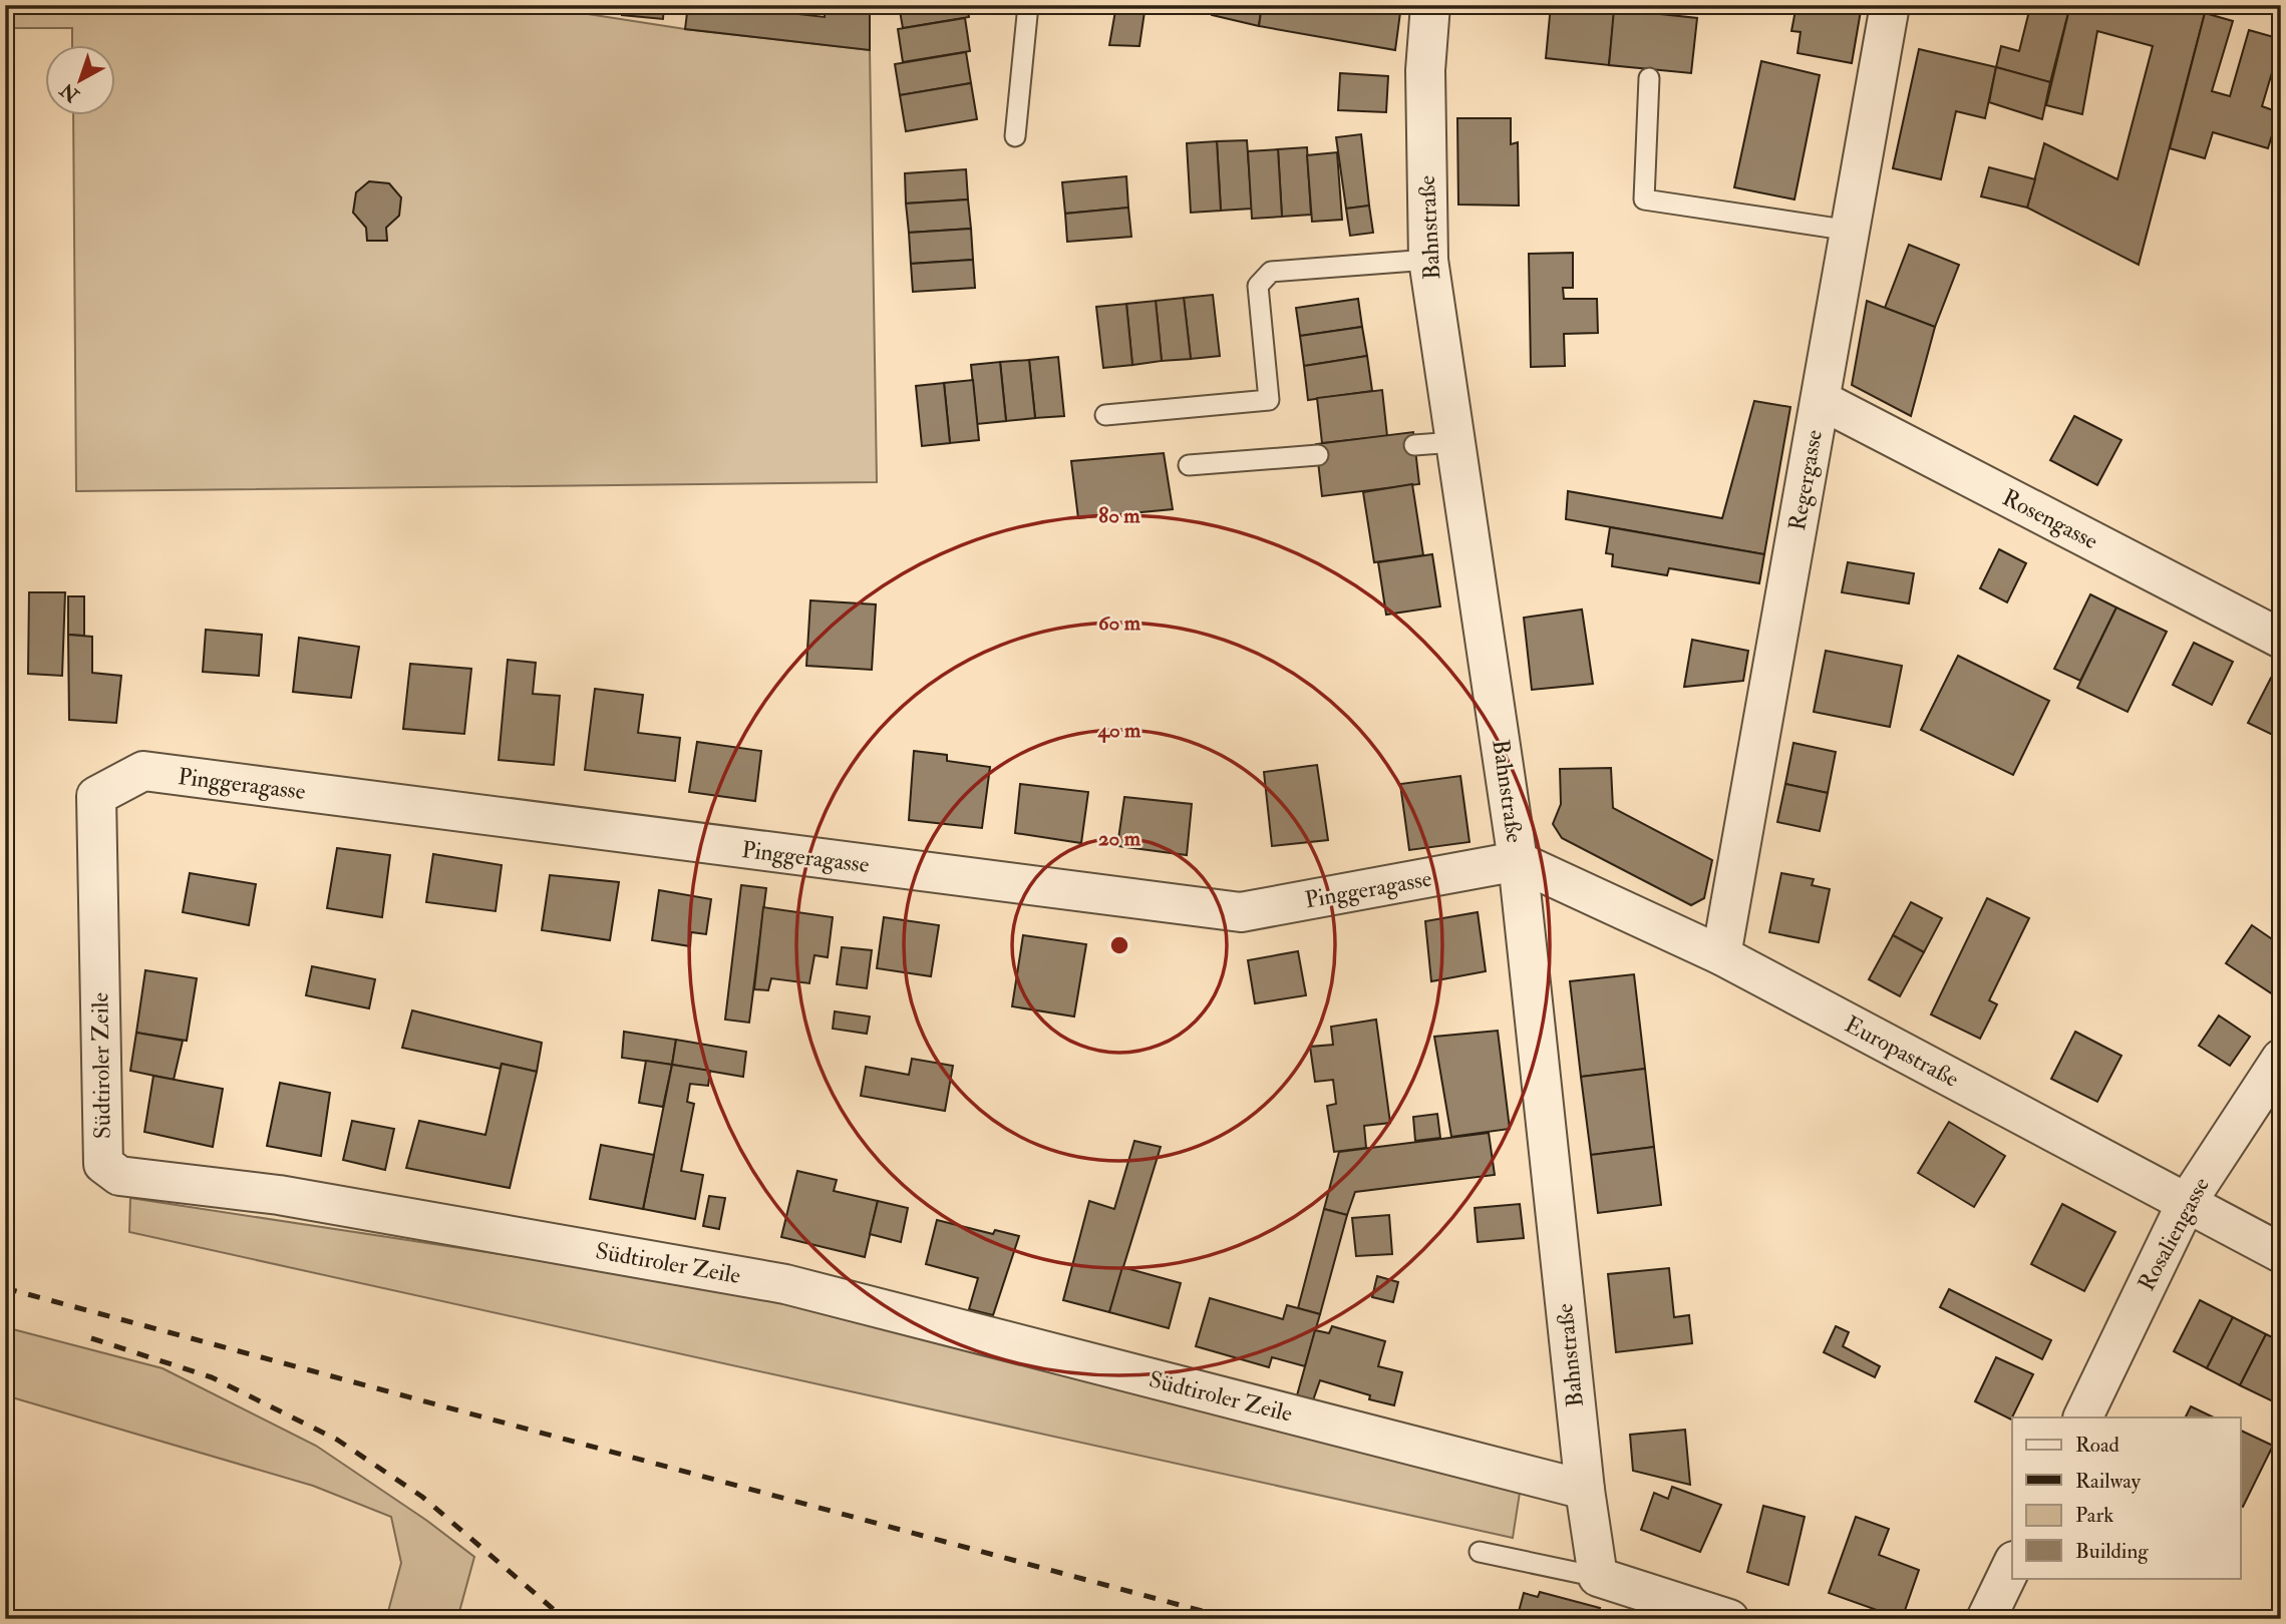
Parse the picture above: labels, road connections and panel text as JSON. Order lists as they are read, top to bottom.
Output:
{
  "streets": {
    "street": [
      "Bahnstraße",
      "Regergasse",
      "Rosengasse",
      "Pinggeragasse",
      "Europastraße",
      "Südtiroler Zeile",
      "Rosaliengasse"
    ]
  },
  "crossings": [
    ["Bahnstraße", "Pinggeragasse"],
    ["Bahnstraße", "Europastraße"],
    ["Bahnstraße", "Südtiroler Zeile"],
    ["Regergasse", "Rosengasse"],
    ["Regergasse", "Europastraße"],
    ["Pinggeragasse", "Europastraße"],
    ["Pinggeragasse", "Südtiroler Zeile"],
    ["Europastraße", "Rosaliengasse"]
  ],
  "legend": [
    "Road",
    "Railway",
    "Park",
    "Building"
  ],
  "north": "bottom left",
  "rings": [
    "80 m",
    "60 m",
    "40 m",
    "20 m"
  ]
}
